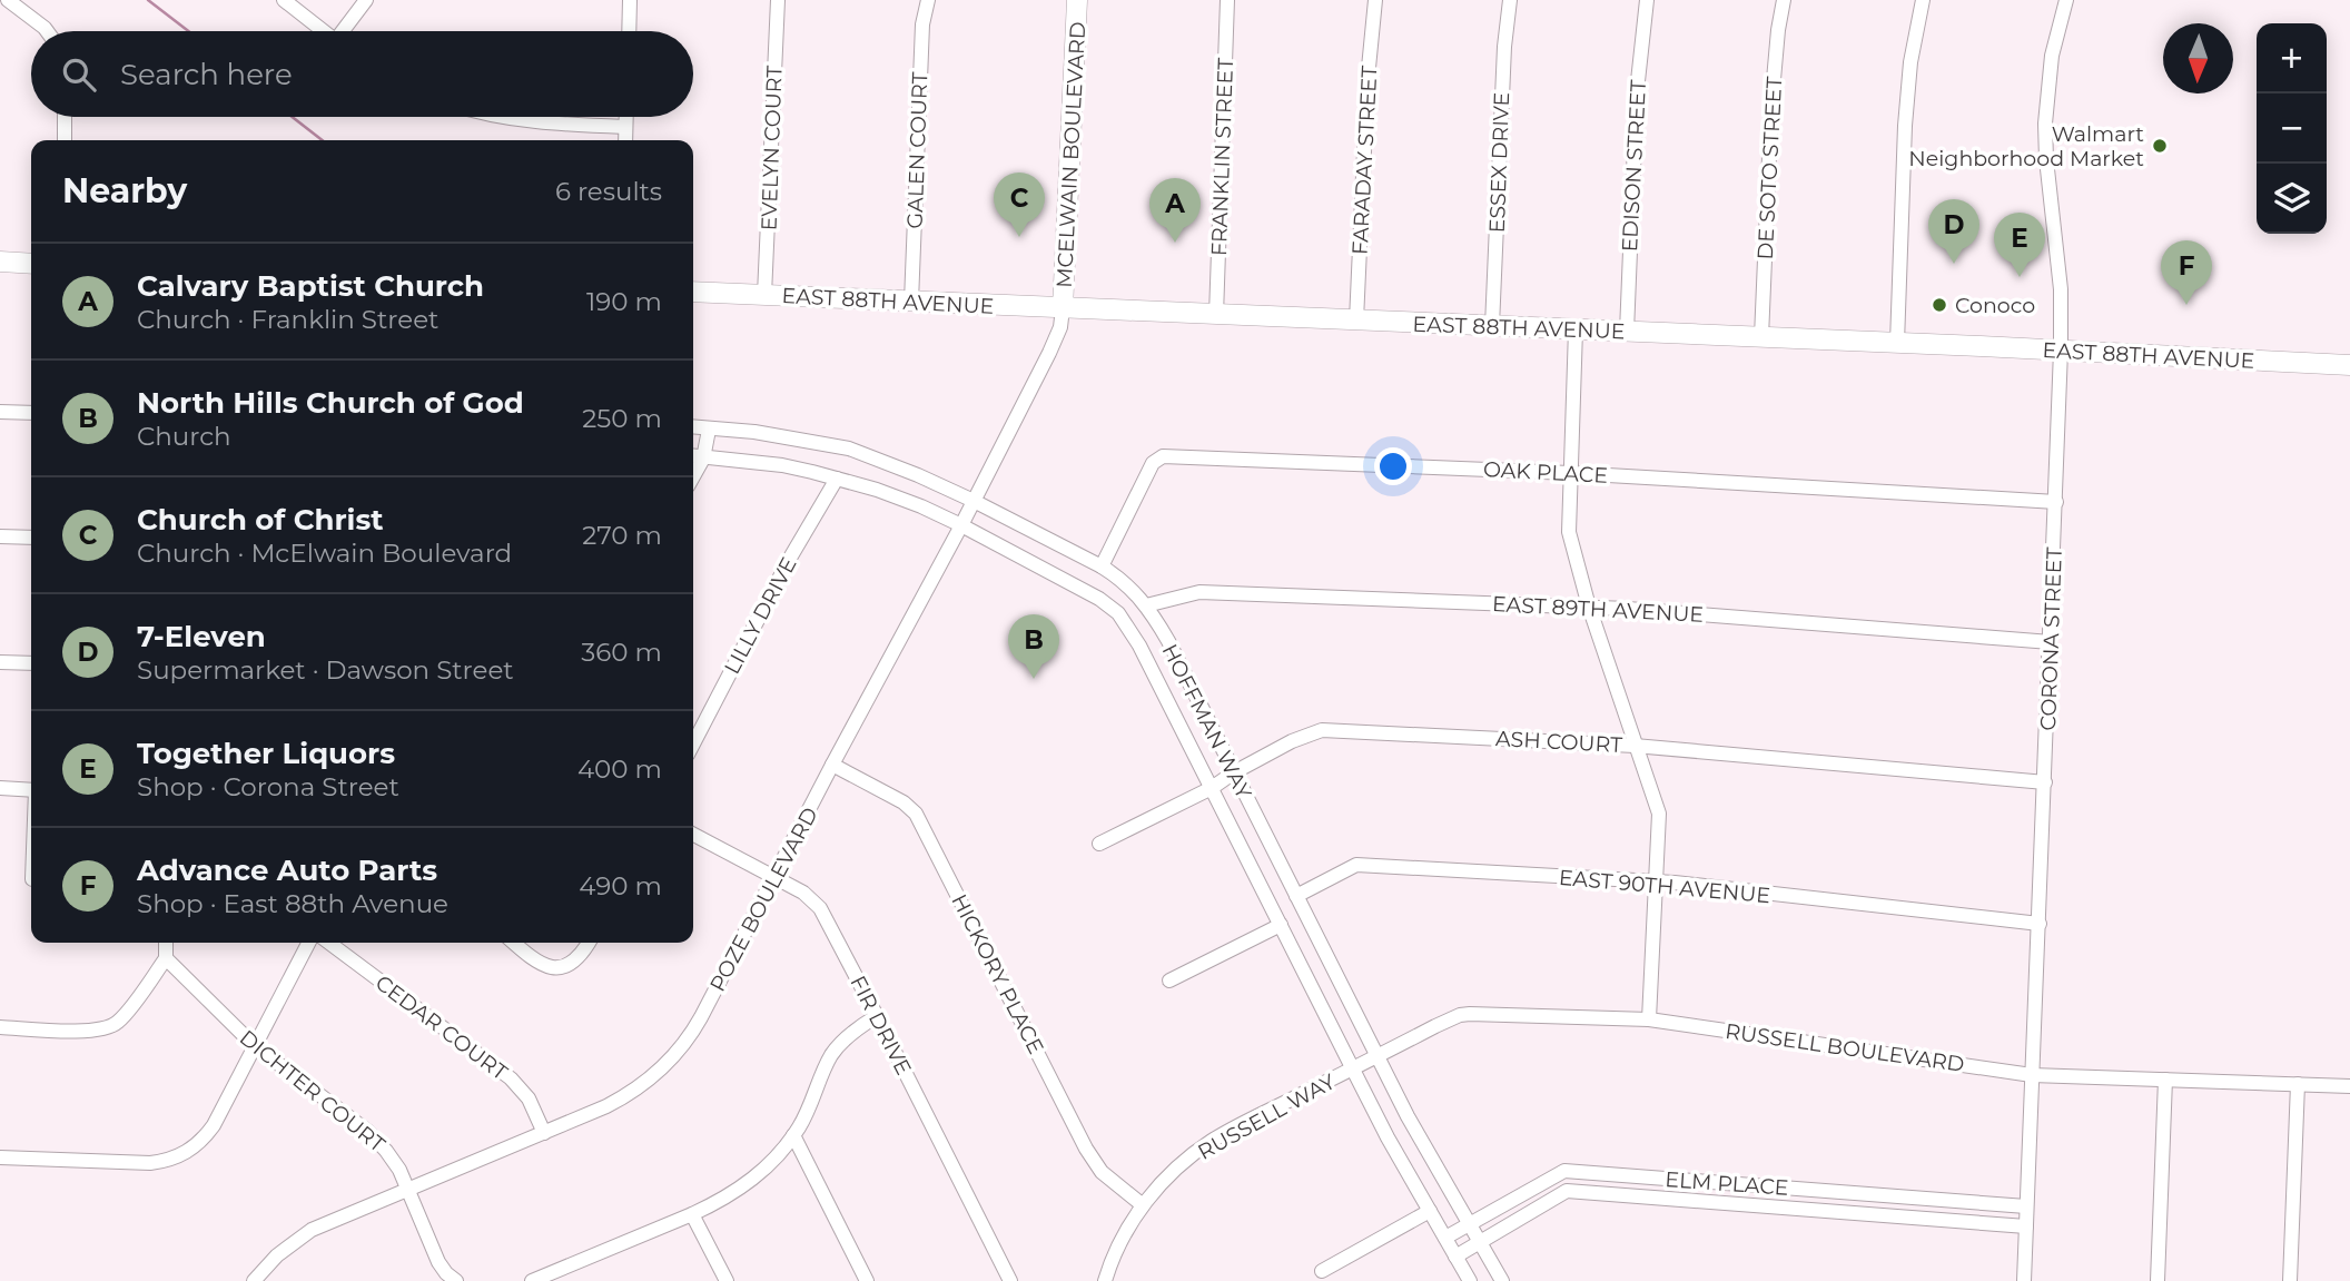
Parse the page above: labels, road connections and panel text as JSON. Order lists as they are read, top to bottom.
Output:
{
  "streets": {
    "main road": ["MCELWAIN BOULEVARD", "EAST 88TH AVENUE"],
    "street": [
      "EVELYN COURT",
      "GALEN COURT",
      "FRANKLIN STREET",
      "FARADAY STREET",
      "ESSEX DRIVE",
      "EDISON STREET",
      "DE SOTO STREET",
      "OAK PLACE",
      "EAST 89TH AVENUE",
      "LILLY DRIVE",
      "CORONA STREET",
      "HOFFMAN WAY",
      "ASH COURT",
      "EAST 90TH AVENUE",
      "POZE BOULEVARD",
      "HICKORY PLACE",
      "FIR DRIVE",
      "CEDAR COURT",
      "RUSSELL BOULEVARD",
      "DICHTER COURT",
      "RUSSELL WAY",
      "ELM PLACE"
    ]
  },
  "crossings": [
    ["EVELYN COURT", "EAST 88TH AVENUE"],
    ["GALEN COURT", "EAST 88TH AVENUE"],
    ["MCELWAIN BOULEVARD", "EAST 88TH AVENUE"],
    ["MCELWAIN BOULEVARD", "POZE BOULEVARD"],
    ["FRANKLIN STREET", "EAST 88TH AVENUE"],
    ["FARADAY STREET", "EAST 88TH AVENUE"],
    ["ESSEX DRIVE", "EAST 88TH AVENUE"],
    ["EDISON STREET", "EAST 88TH AVENUE"],
    ["DE SOTO STREET", "EAST 88TH AVENUE"],
    ["EAST 88TH AVENUE", "CORONA STREET"],
    ["EAST 88TH AVENUE", "POZE BOULEVARD"],
    ["OAK PLACE", "CORONA STREET"],
    ["OAK PLACE", "HOFFMAN WAY"],
    ["EAST 89TH AVENUE", "CORONA STREET"],
    ["EAST 89TH AVENUE", "HOFFMAN WAY"],
    ["LILLY DRIVE", "HOFFMAN WAY"],
    ["CORONA STREET", "ASH COURT"],
    ["CORONA STREET", "EAST 90TH AVENUE"],
    ["CORONA STREET", "RUSSELL BOULEVARD"],
    ["CORONA STREET", "ELM PLACE"],
    ["HOFFMAN WAY", "ASH COURT"],
    ["HOFFMAN WAY", "EAST 90TH AVENUE"],
    ["HOFFMAN WAY", "POZE BOULEVARD"],
    ["HOFFMAN WAY", "RUSSELL BOULEVARD"],
    ["HOFFMAN WAY", "RUSSELL WAY"],
    ["HOFFMAN WAY", "ELM PLACE"],
    ["POZE BOULEVARD", "HICKORY PLACE"],
    ["POZE BOULEVARD", "FIR DRIVE"],
    ["POZE BOULEVARD", "CEDAR COURT"],
    ["POZE BOULEVARD", "DICHTER COURT"],
    ["HICKORY PLACE", "RUSSELL WAY"],
    ["RUSSELL BOULEVARD", "RUSSELL WAY"]
  ],
  "places": ["Walmart Neighborhood Market", "Conoco"],
  "north": "bottom",
  "page": {
    "map_buttons": ["+", "−"],
    "search": "Search here",
    "heading": ["Nearby", "6 results"],
    "pins": [
      "C",
      "A",
      "D",
      "E",
      "F",
      "B"
    ],
    "list": [
      {
        "mark": "A",
        "name": "Calvary Baptist Church",
        "note": "Church · Franklin Street",
        "value": "190 m"
      },
      {
        "mark": "B",
        "name": "North Hills Church of God",
        "note": "Church",
        "value": "250 m"
      },
      {
        "mark": "C",
        "name": "Church of Christ",
        "note": "Church · McElwain Boulevard",
        "value": "270 m"
      },
      {
        "mark": "D",
        "name": "7-Eleven",
        "note": "Supermarket · Dawson Street",
        "value": "360 m"
      },
      {
        "mark": "E",
        "name": "Together Liquors",
        "note": "Shop · Corona Street",
        "value": "400 m"
      },
      {
        "mark": "F",
        "name": "Advance Auto Parts",
        "note": "Shop · East 88th Avenue",
        "value": "490 m"
      }
    ]
  }
}
